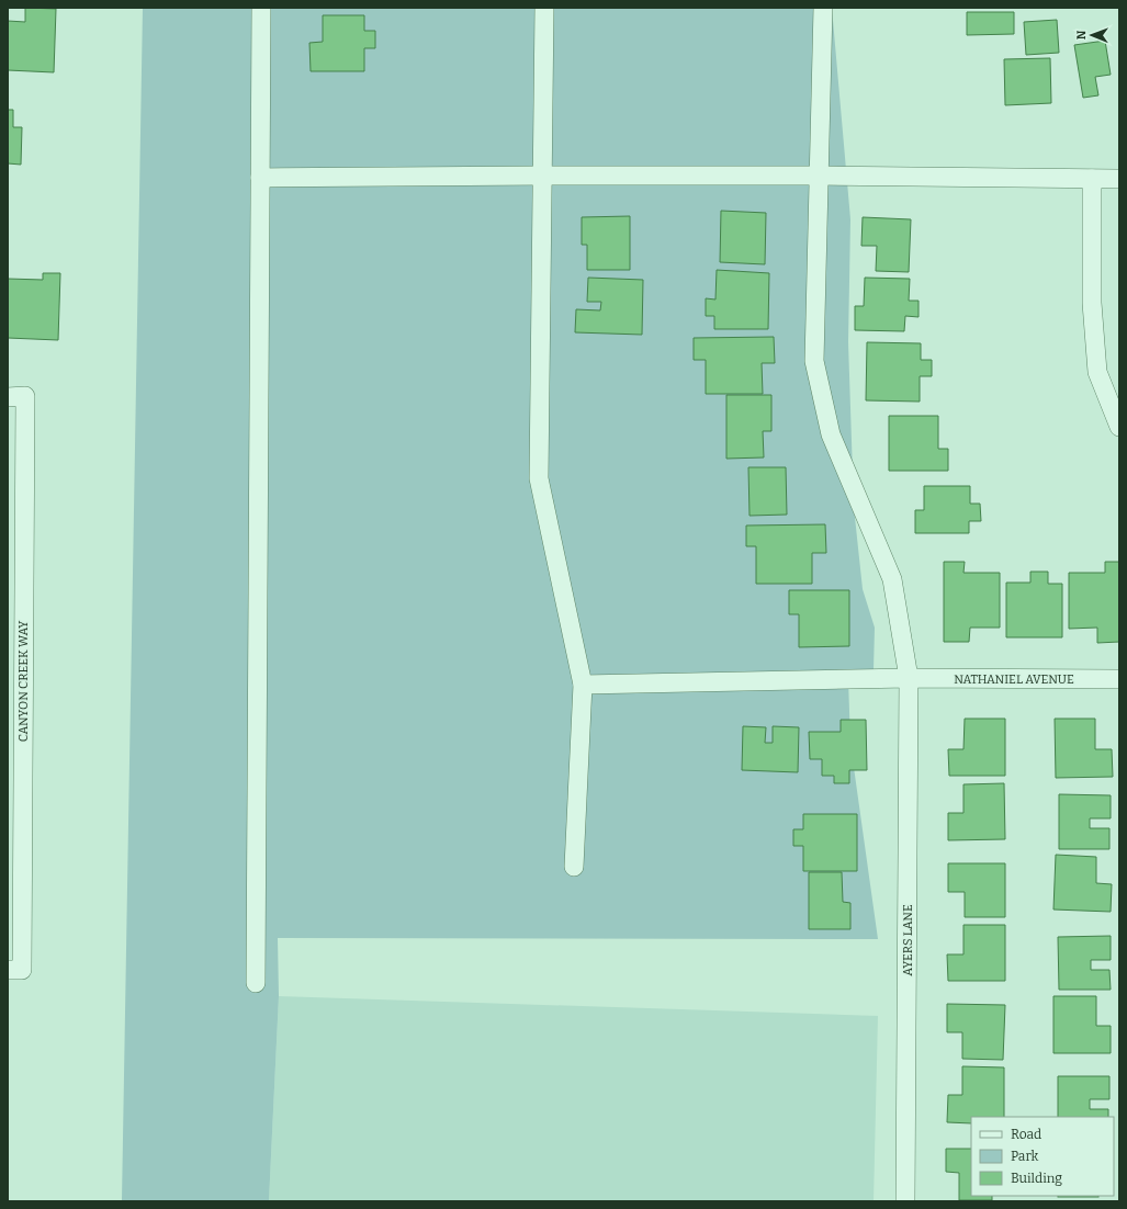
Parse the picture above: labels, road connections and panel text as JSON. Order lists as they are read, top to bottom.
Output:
{
  "streets": {
    "street": ["NATHANIEL AVENUE", "CANYON CREEK WAY", "AYERS LANE"]
  },
  "crossings": [
    ["NATHANIEL AVENUE", "AYERS LANE"]
  ],
  "legend": ["Road", "Park", "Building"],
  "north": "left"
}
